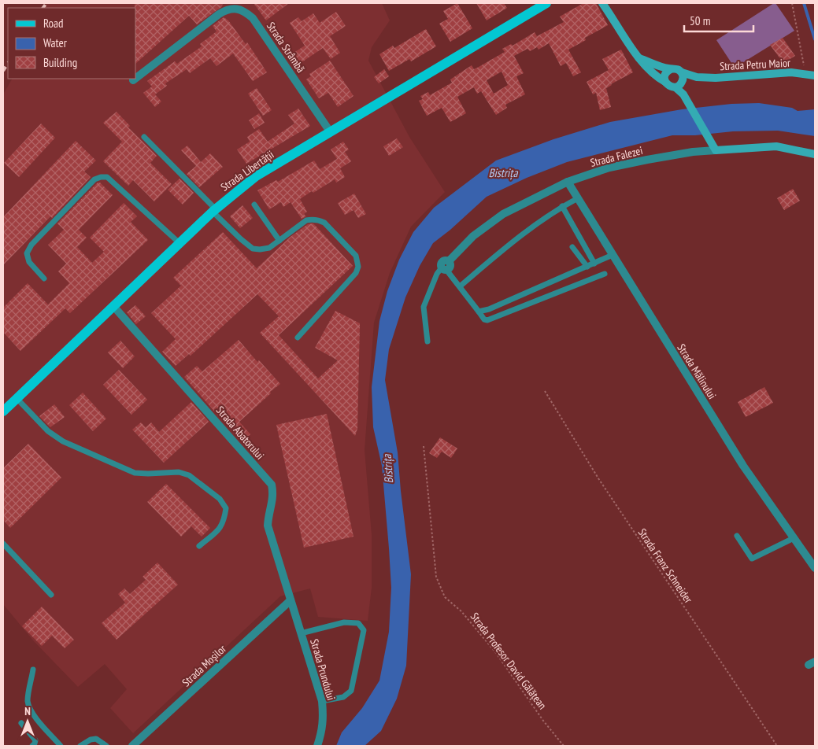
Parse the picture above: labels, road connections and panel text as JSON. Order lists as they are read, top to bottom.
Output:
{
  "streets": {
    "main road": ["Strada Libertății"],
    "street": [
      "Strada Strâmbă",
      "Strada Petru Maior",
      "Strada Falezei",
      "Strada Mălinului",
      "Strada Abatorului",
      "Strada Moșilor",
      "Strada Prundului"
    ],
    "path": ["Strada Franz Schneider", "Strada Profesor David Gălățean"]
  },
  "crossings": [
    ["Strada Strâmbă", "Strada Libertății"],
    ["Strada Falezei", "Strada Mălinului"],
    ["Strada Libertății", "Strada Abatorului"],
    ["Strada Abatorului", "Strada Moșilor"],
    ["Strada Abatorului", "Strada Prundului"],
    ["Strada Moșilor", "Strada Prundului"]
  ],
  "water": ["Bistrița"],
  "legend": ["Road", "Water", "Building"],
  "scale_bar": "50 m",
  "north": "top"
}
